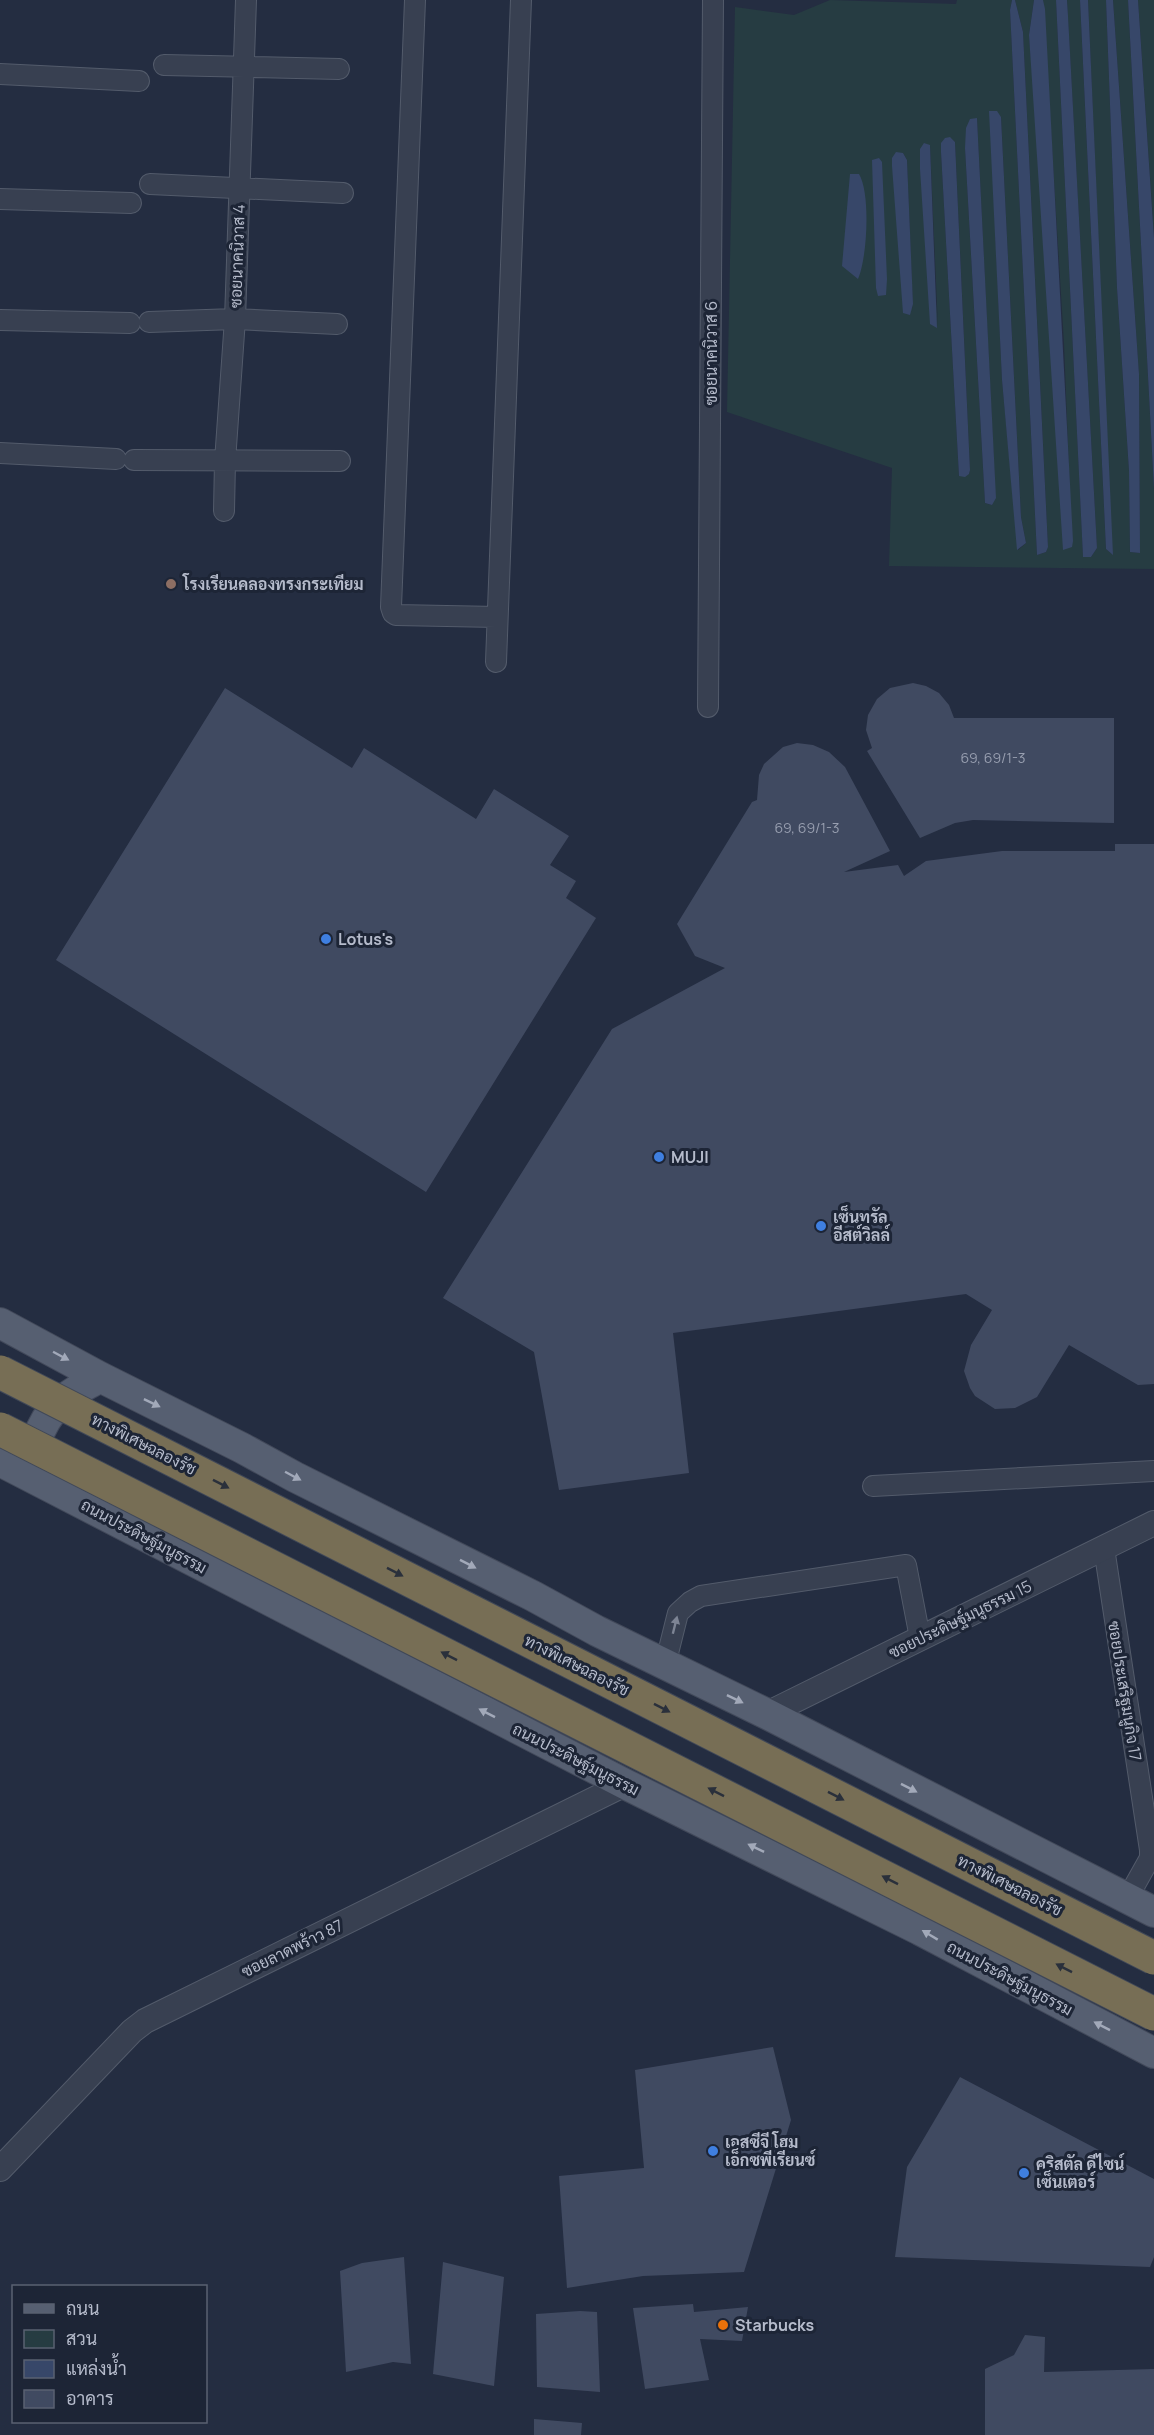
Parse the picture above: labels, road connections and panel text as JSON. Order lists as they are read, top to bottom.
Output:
{
  "streets": {
    "highway": ["ทางพิเศษฉลองรัช"],
    "main road": ["ถนนประดิษฐ์มนูธรรม"],
    "street": [
      "ซอยนาคนิวาส 4",
      "ซอยนาคนิวาส 6",
      "ซอยประดิษฐ์มนูธรรม 15",
      "ซอยประเสริฐมนูกิจ 17",
      "ซอยลาดพร้าว 87"
    ]
  },
  "crossings": [
    ["ถนนประดิษฐ์มนูธรรม", "ซอยลาดพร้าว 87"],
    ["ซอยประดิษฐ์มนูธรรม 15", "ซอยประเสริฐมนูกิจ 17"]
  ],
  "places": [
    "โรงเรียนคลองทรงกระเทียม",
    "Lotus's",
    "MUJI",
    "เซ็นทรัล อีสต์วิลล์",
    "เอสซีจี โฮม เอ็กซพีเรียนซ์",
    "คริสตัล ดีไซน์ เซ็นเตอร์",
    "Starbucks"
  ],
  "house_numbers": ["69, 69/1-3", "69, 69/1-3"],
  "legend": [
    "ถนน",
    "สวน",
    "แหล่งน้ำ",
    "อาคาร"
  ]
}
